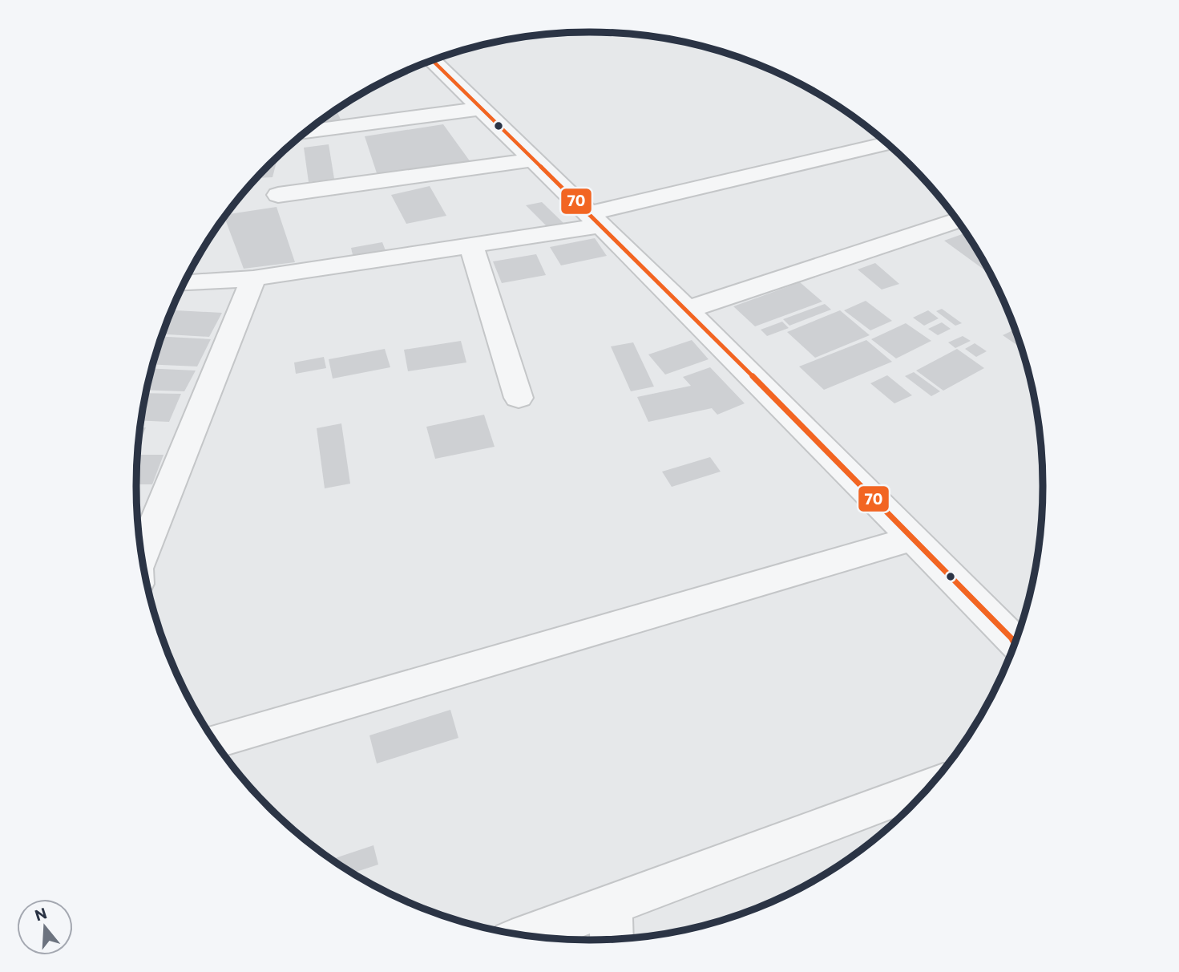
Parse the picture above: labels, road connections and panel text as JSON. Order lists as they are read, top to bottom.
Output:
{
  "lines": ["transit line 70"],
  "north": "top"
}
